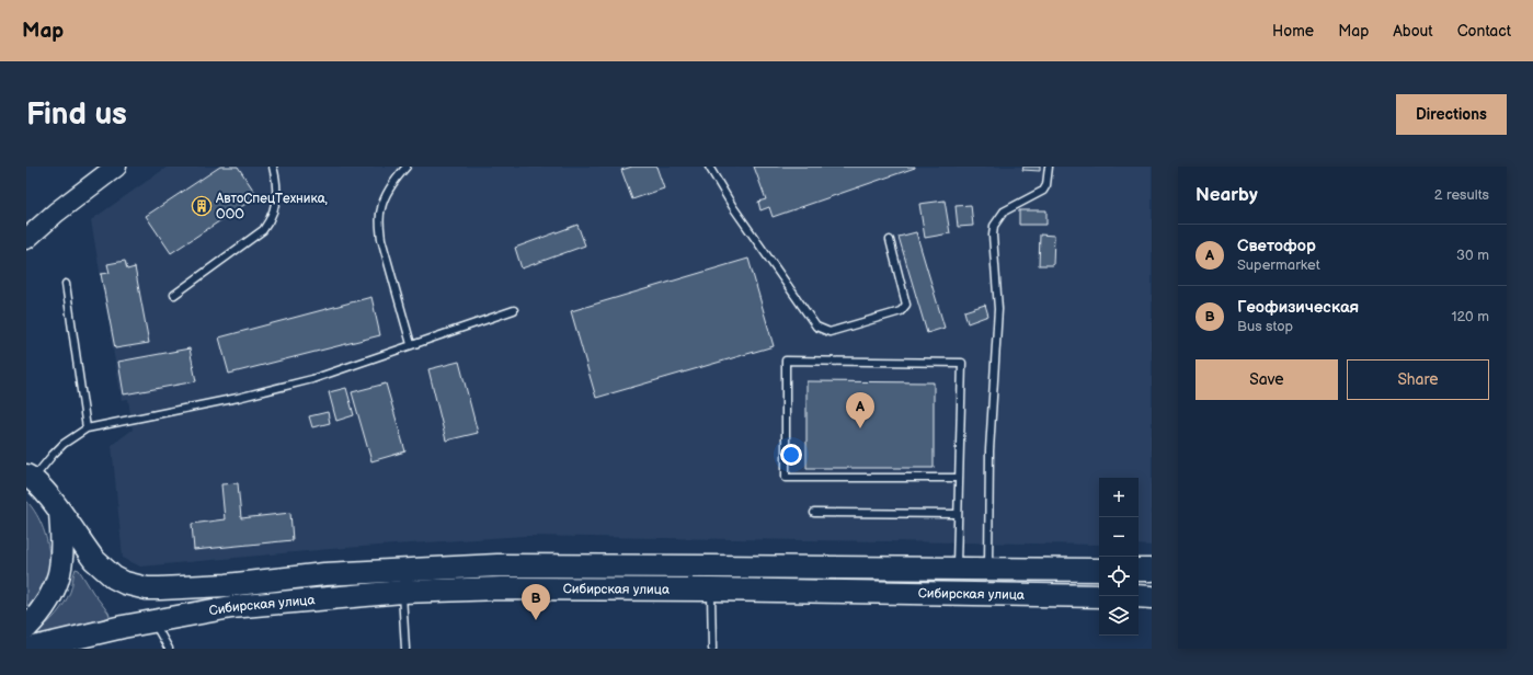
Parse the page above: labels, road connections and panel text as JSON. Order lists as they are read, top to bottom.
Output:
{
  "streets": {
    "main road": ["Сибирская улица"]
  },
  "places": {
    "building": ["АвтоСпецТехника, ООО"]
  },
  "page": {
    "header": "Map",
    "nav": [
      "Home",
      "Map",
      "About",
      "Contact"
    ],
    "buttons": [
      "Directions",
      ["Save", "Share"]
    ],
    "title": "Find us",
    "heading": ["Nearby", "2 results"],
    "list": [
      {
        "mark": "A",
        "name": "Светофор",
        "note": "Supermarket",
        "value": "30 m"
      },
      {
        "mark": "B",
        "name": "Геофизическая",
        "note": "Bus stop",
        "value": "120 m"
      }
    ],
    "pins": ["A", "B"],
    "map_buttons": ["+", "−"]
  }
}
